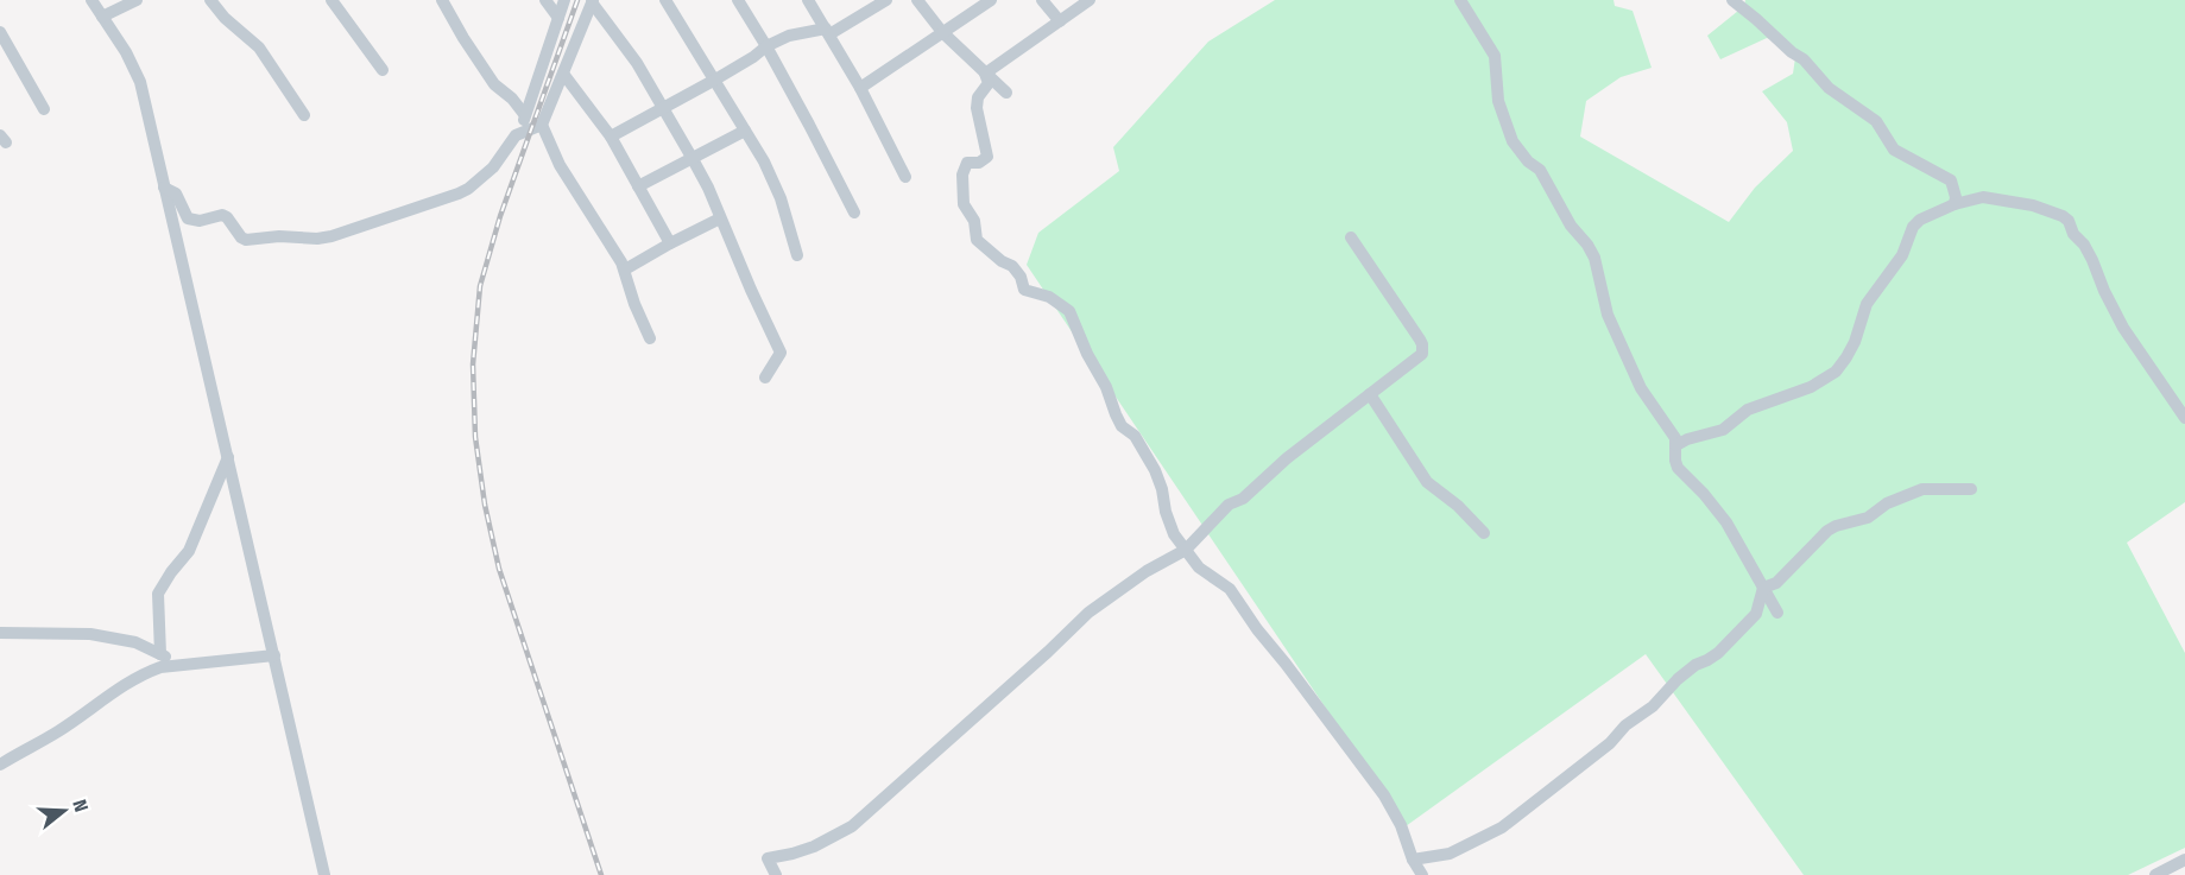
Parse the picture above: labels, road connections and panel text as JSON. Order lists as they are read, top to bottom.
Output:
{
  "north": "right"
}
